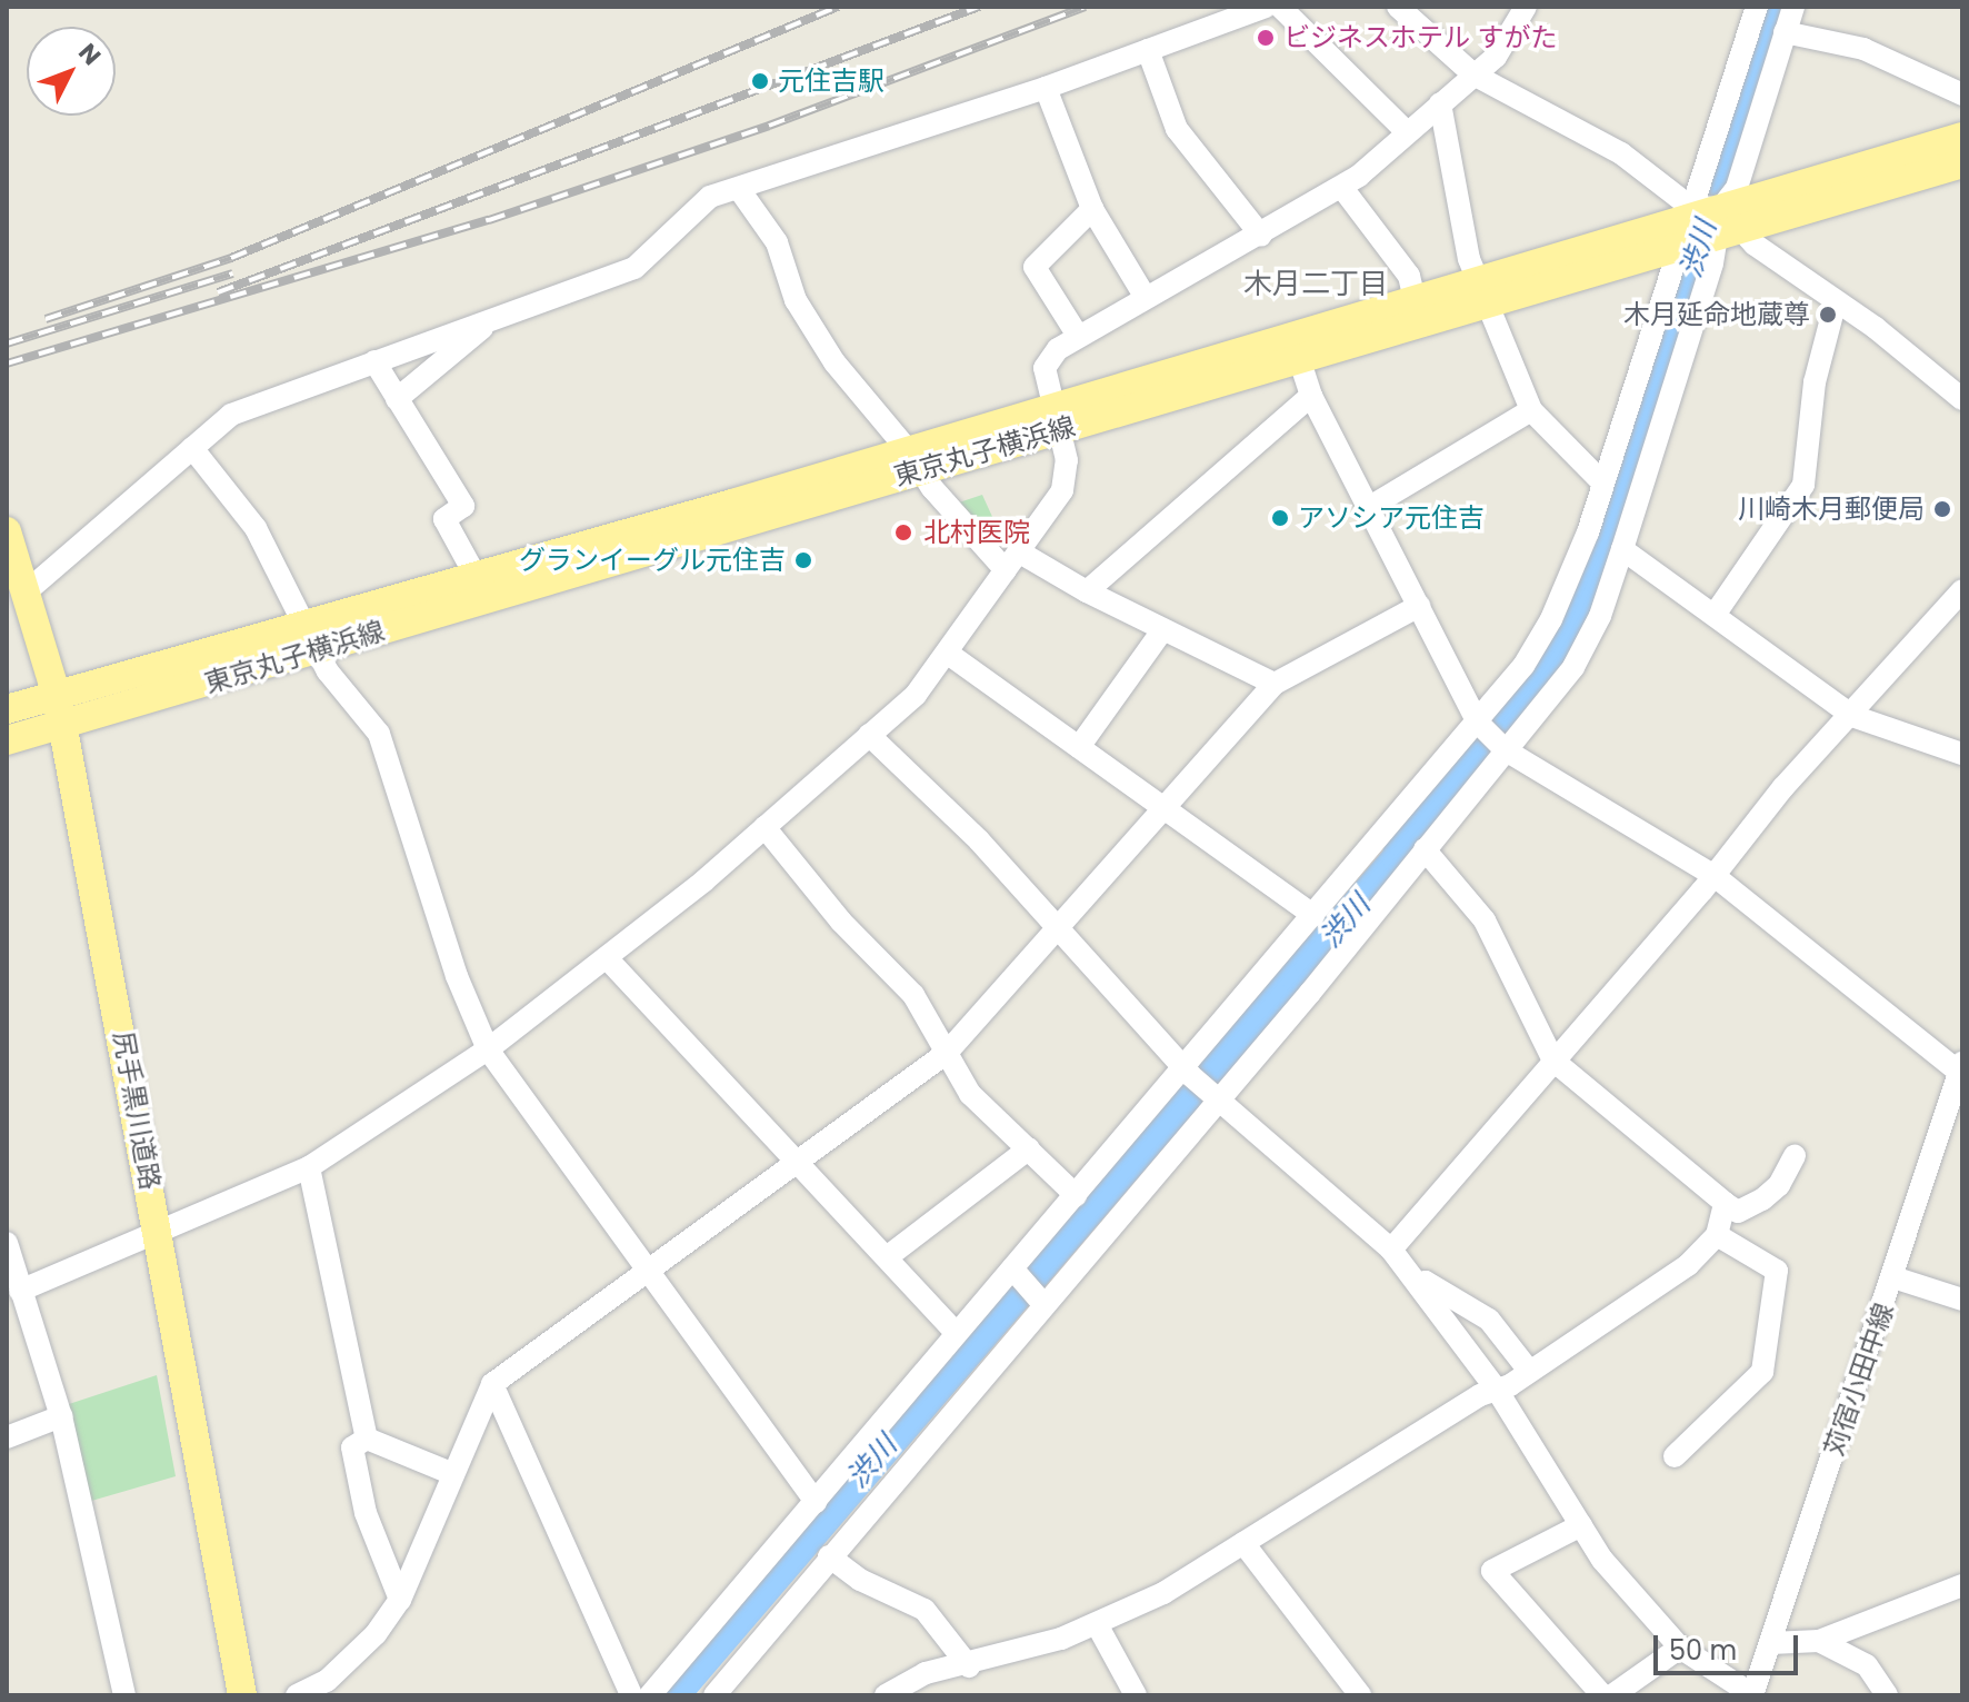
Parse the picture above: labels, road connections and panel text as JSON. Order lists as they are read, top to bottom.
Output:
{
  "streets": {
    "main road": ["東京丸子横浜線", "尻手黒川道路"],
    "street": ["苅宿小田中線"]
  },
  "crossings": [
    ["東京丸子横浜線", "尻手黒川道路"]
  ],
  "districts": ["木月二丁目"],
  "water": ["渋川"],
  "places": [
    "ビジネスホテル すがた",
    "元住吉駅",
    "木月延命地蔵尊",
    "川崎木月郵便局",
    "アソシア元住吉",
    "北村医院",
    "グランイーグル元住吉"
  ],
  "scale_bar": "50 m",
  "north": "top right"
}
